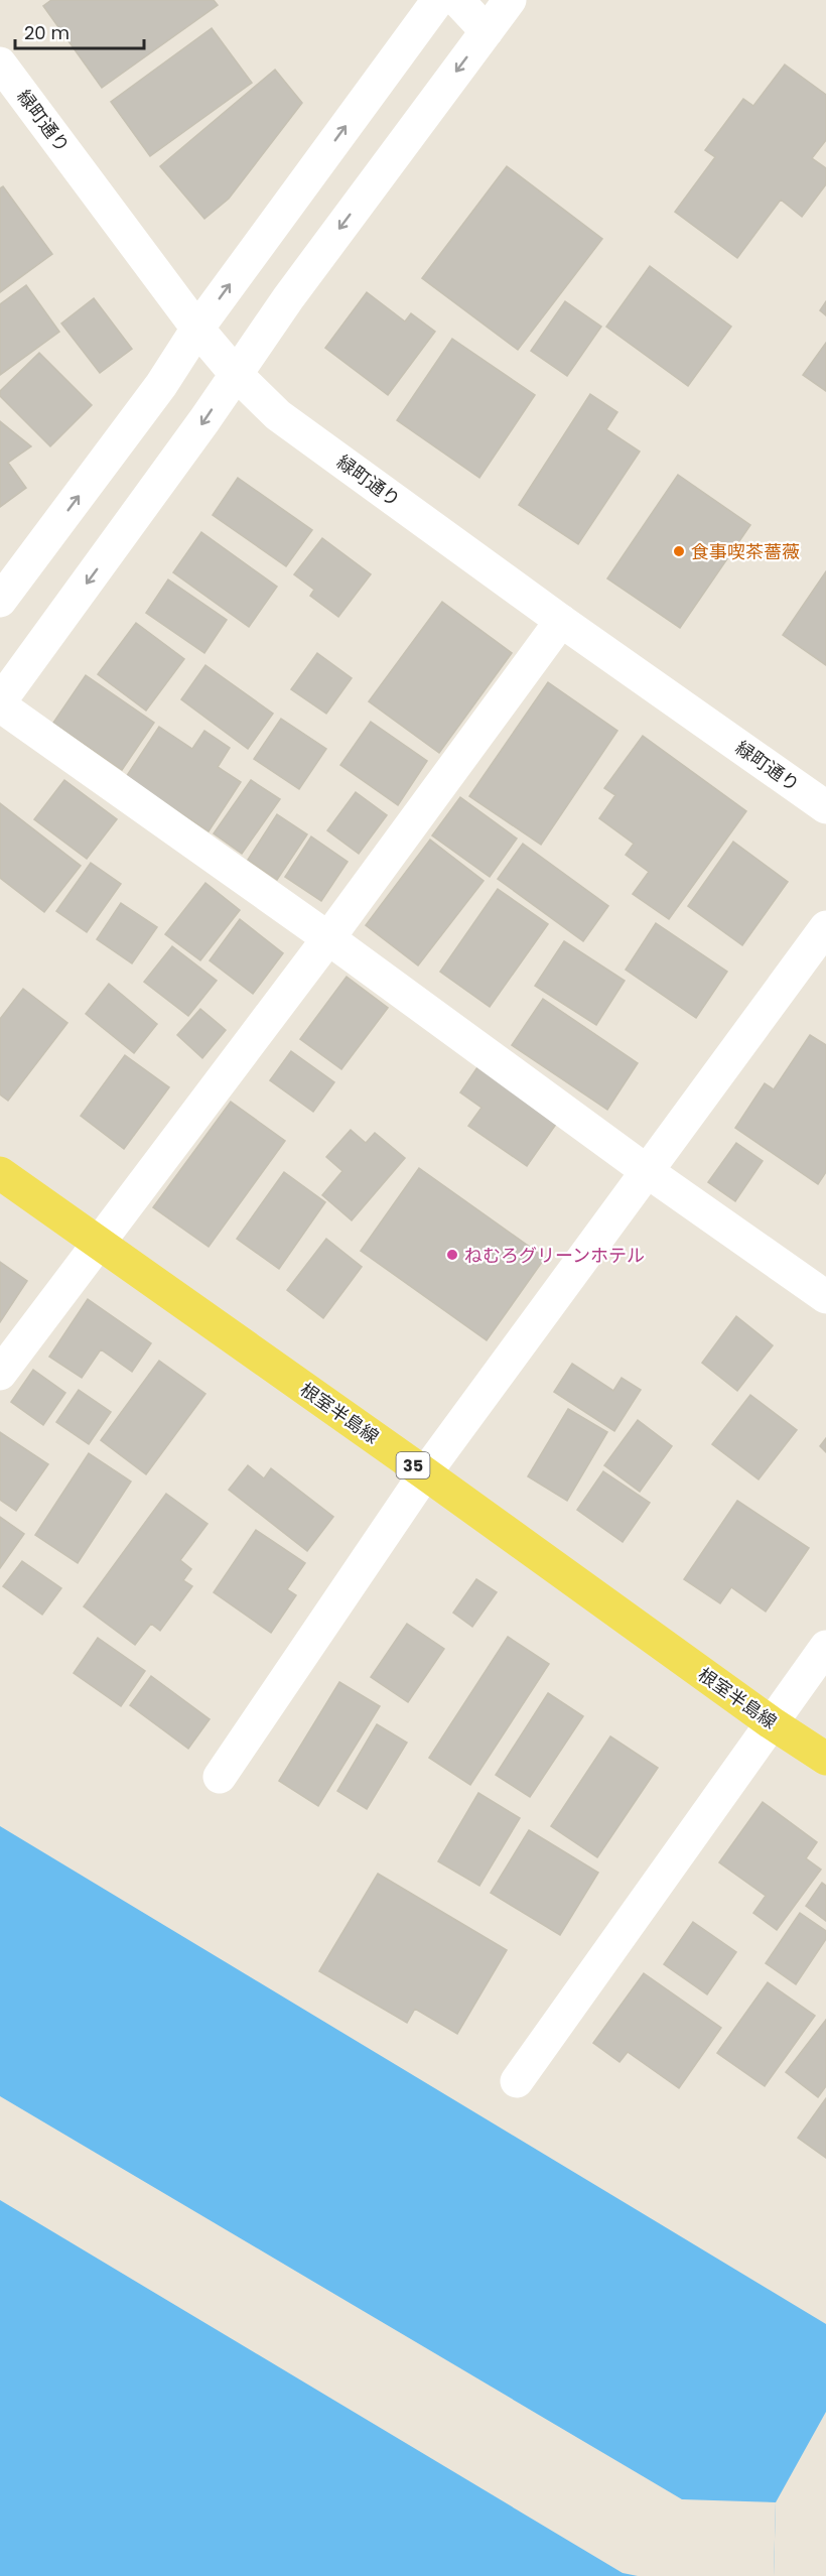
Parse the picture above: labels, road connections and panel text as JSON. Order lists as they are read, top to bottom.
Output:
{
  "streets": {
    "main road": ["根室半島線", "35"],
    "street": ["緑町通り"]
  },
  "places": ["食事喫茶薔薇", "ねむろグリーンホテル"],
  "scale_bar": "20 m"
}
